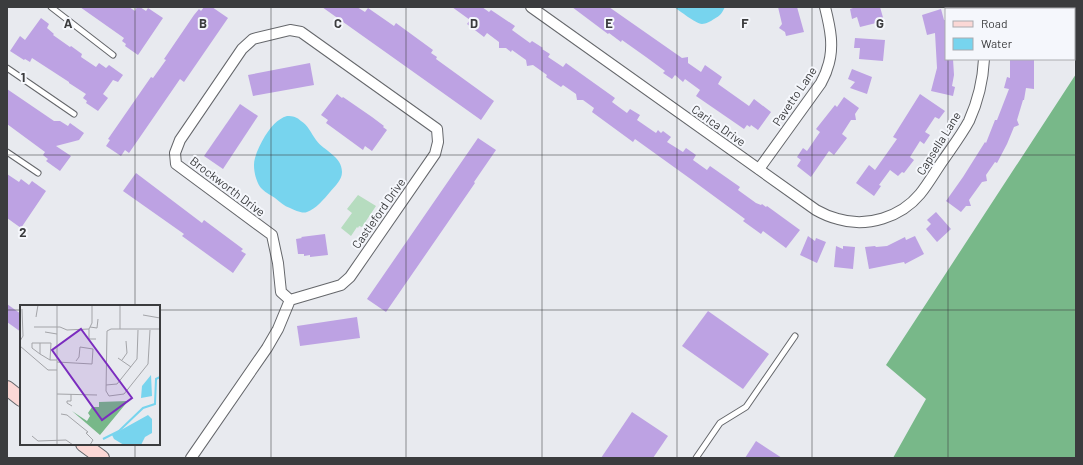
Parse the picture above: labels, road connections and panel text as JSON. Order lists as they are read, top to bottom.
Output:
{
  "streets": {
    "street": [
      "Pavetto Lane",
      "Carica Drive",
      "Capsella Lane",
      "Brockworth Drive",
      "Castleford Drive"
    ]
  },
  "crossings": [
    ["Pavetto Lane", "Carica Drive"],
    ["Carica Drive", "Capsella Lane"],
    ["Brockworth Drive", "Castleford Drive"]
  ],
  "legend": ["Road", "Water"],
  "grid": {
    "columns": [
      "A",
      "B",
      "C",
      "D",
      "E",
      "F",
      "G"
    ],
    "rows": ["1", "2"]
  }
}
